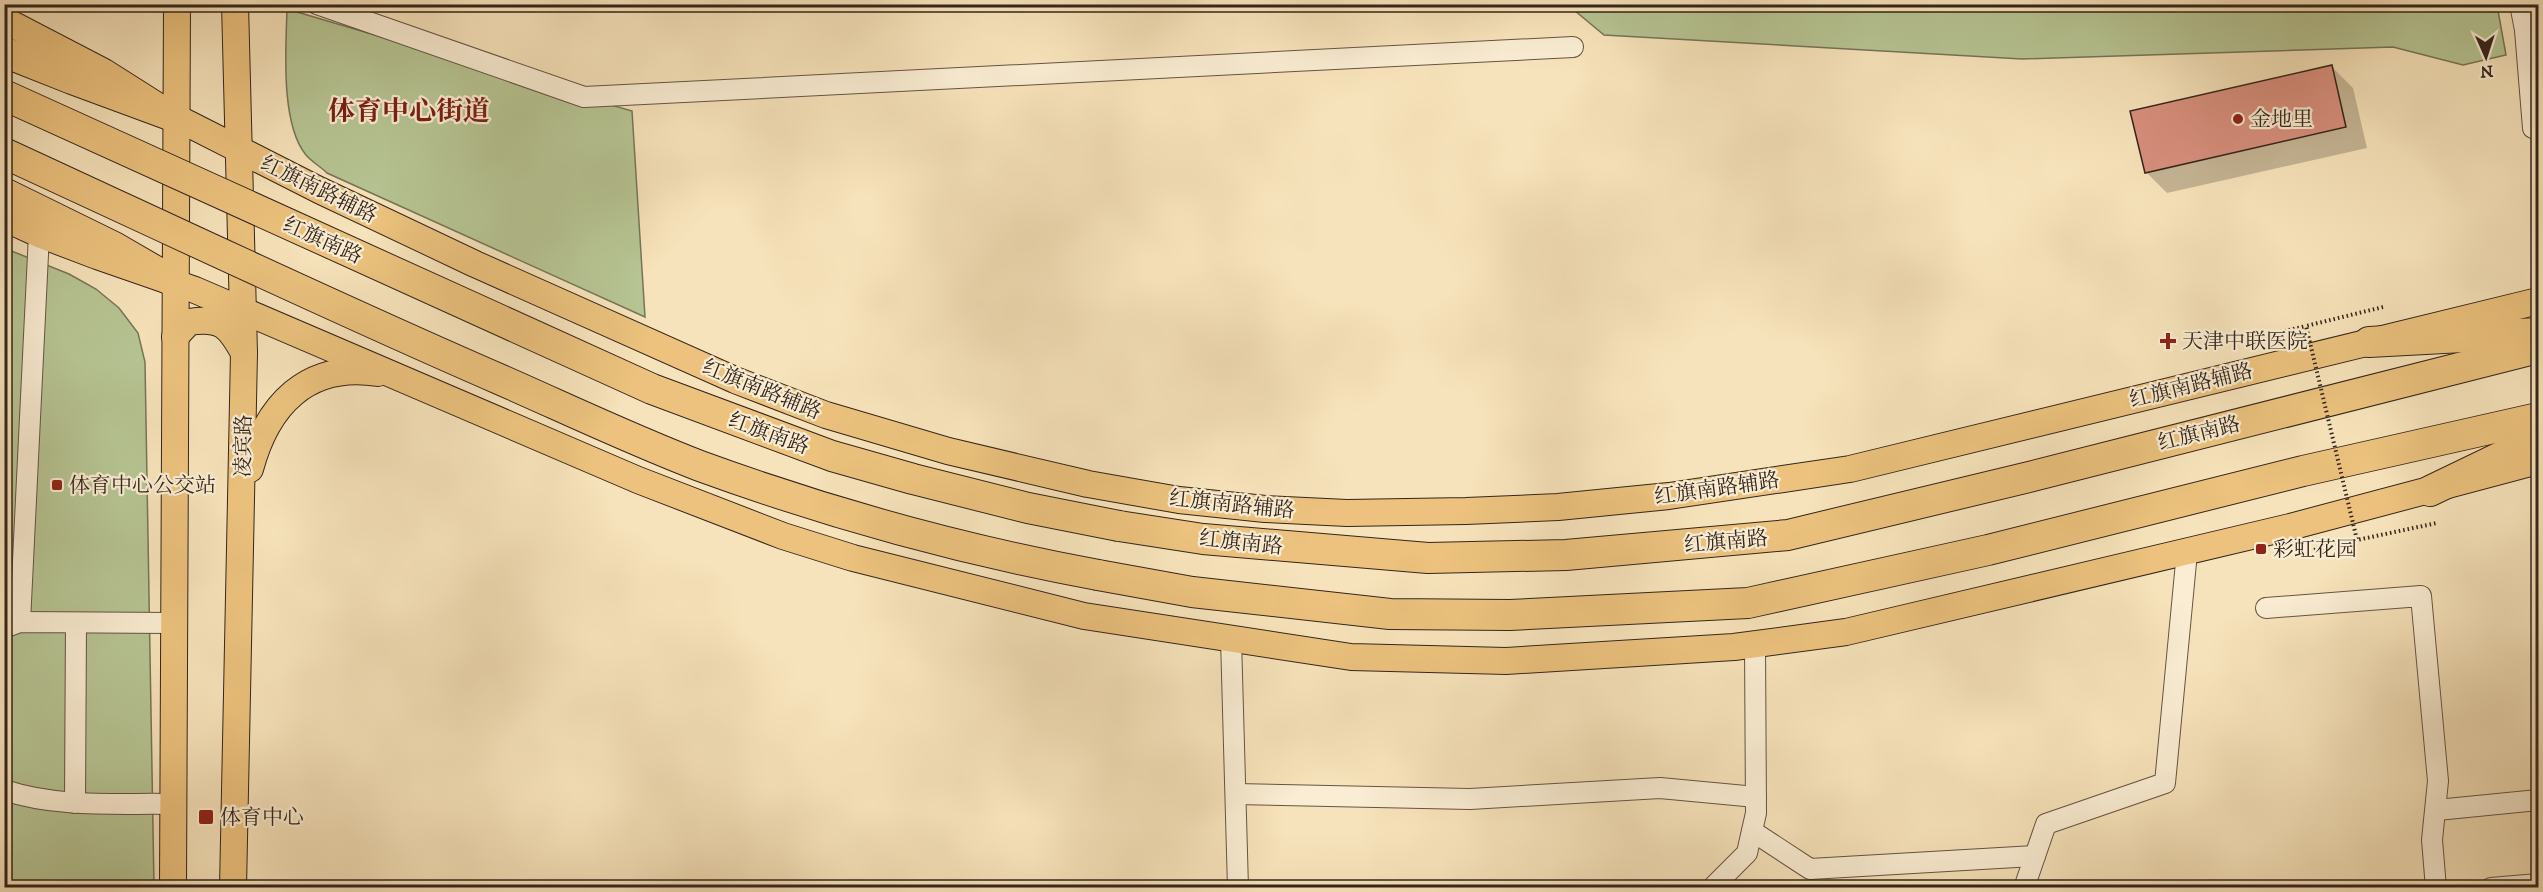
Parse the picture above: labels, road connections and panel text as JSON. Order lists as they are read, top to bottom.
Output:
{
  "streets": {
    "highway": ["红旗南路"],
    "main road": ["红旗南路辅路", "凌宾路"]
  },
  "crossings": [
    ["红旗南路辅路", "凌宾路"]
  ],
  "districts": ["体育中心街道"],
  "places": {
    "other": ["金地里"],
    "health": ["天津中联医院"],
    "transit": ["体育中心公交站", "彩虹花园", "体育中心"]
  },
  "north": "bottom"
}
